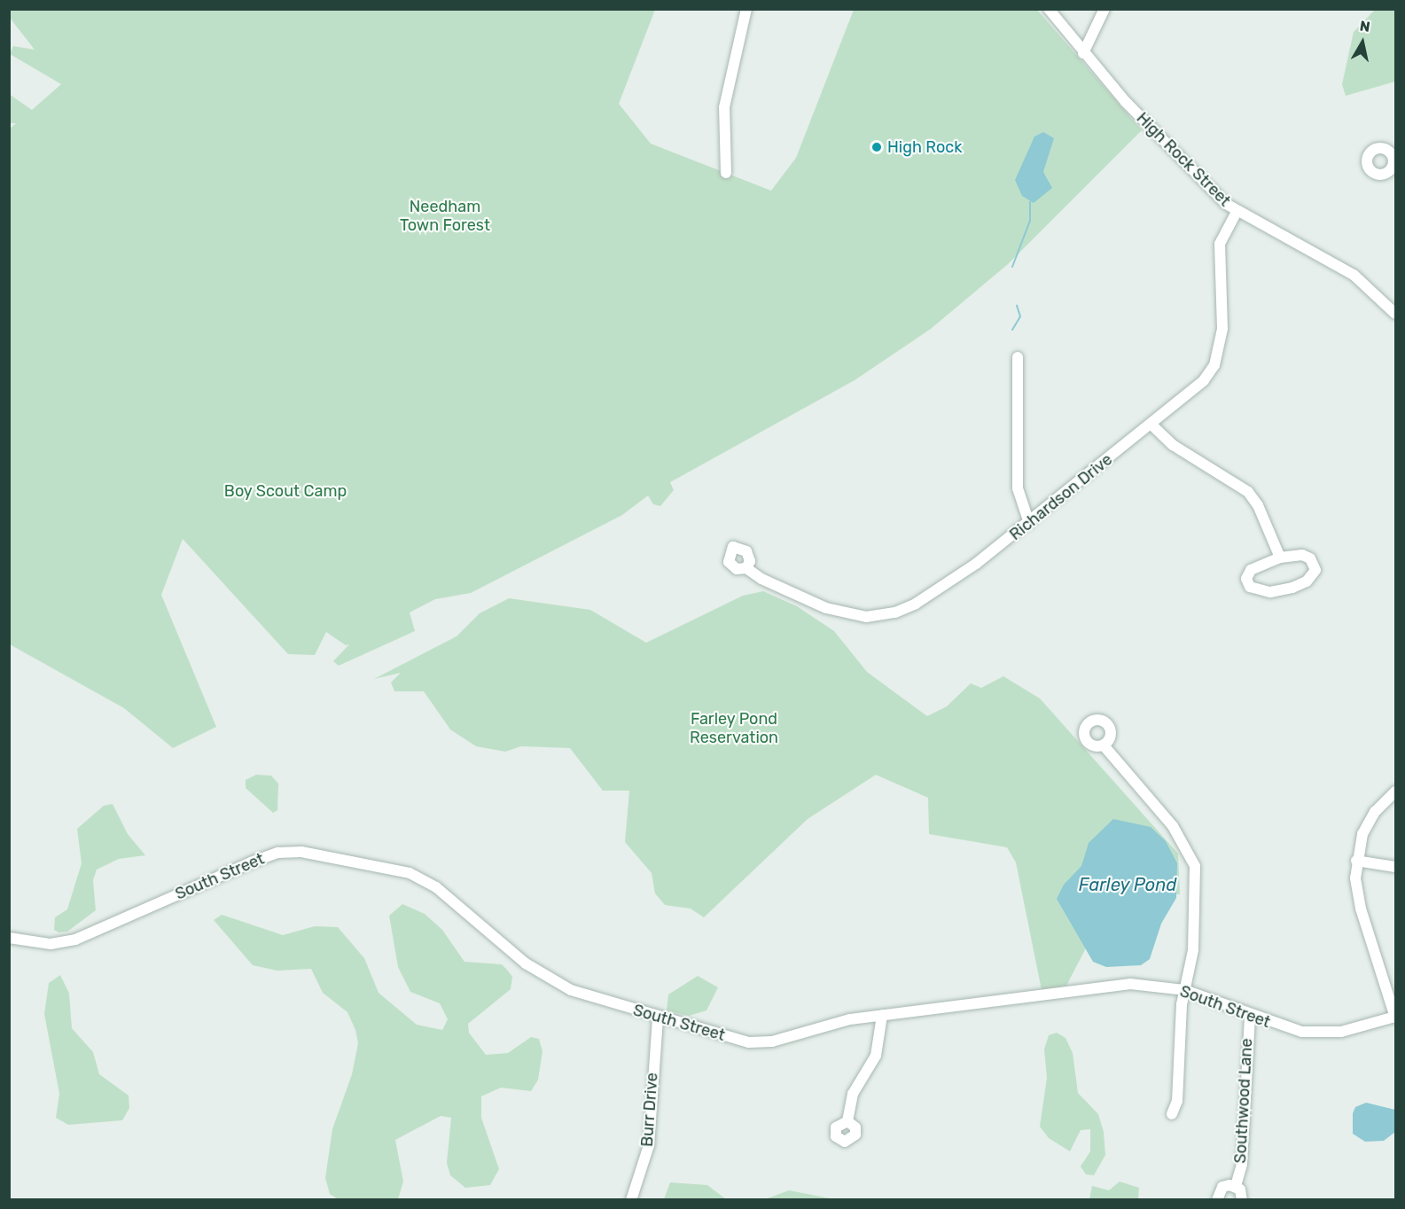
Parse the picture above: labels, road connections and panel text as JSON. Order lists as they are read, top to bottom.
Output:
{
  "streets": {
    "street": [
      "High Rock Street",
      "Richardson Drive",
      "South Street",
      "Southwood Lane",
      "Burr Drive"
    ]
  },
  "crossings": [
    ["High Rock Street", "Richardson Drive"],
    ["South Street", "Southwood Lane"],
    ["South Street", "Burr Drive"]
  ],
  "water": ["Farley Pond"],
  "parks": ["Needham Town Forest", "Boy Scout Camp", "Farley Pond Reservation"],
  "places": ["High Rock"],
  "north": "top"
}
